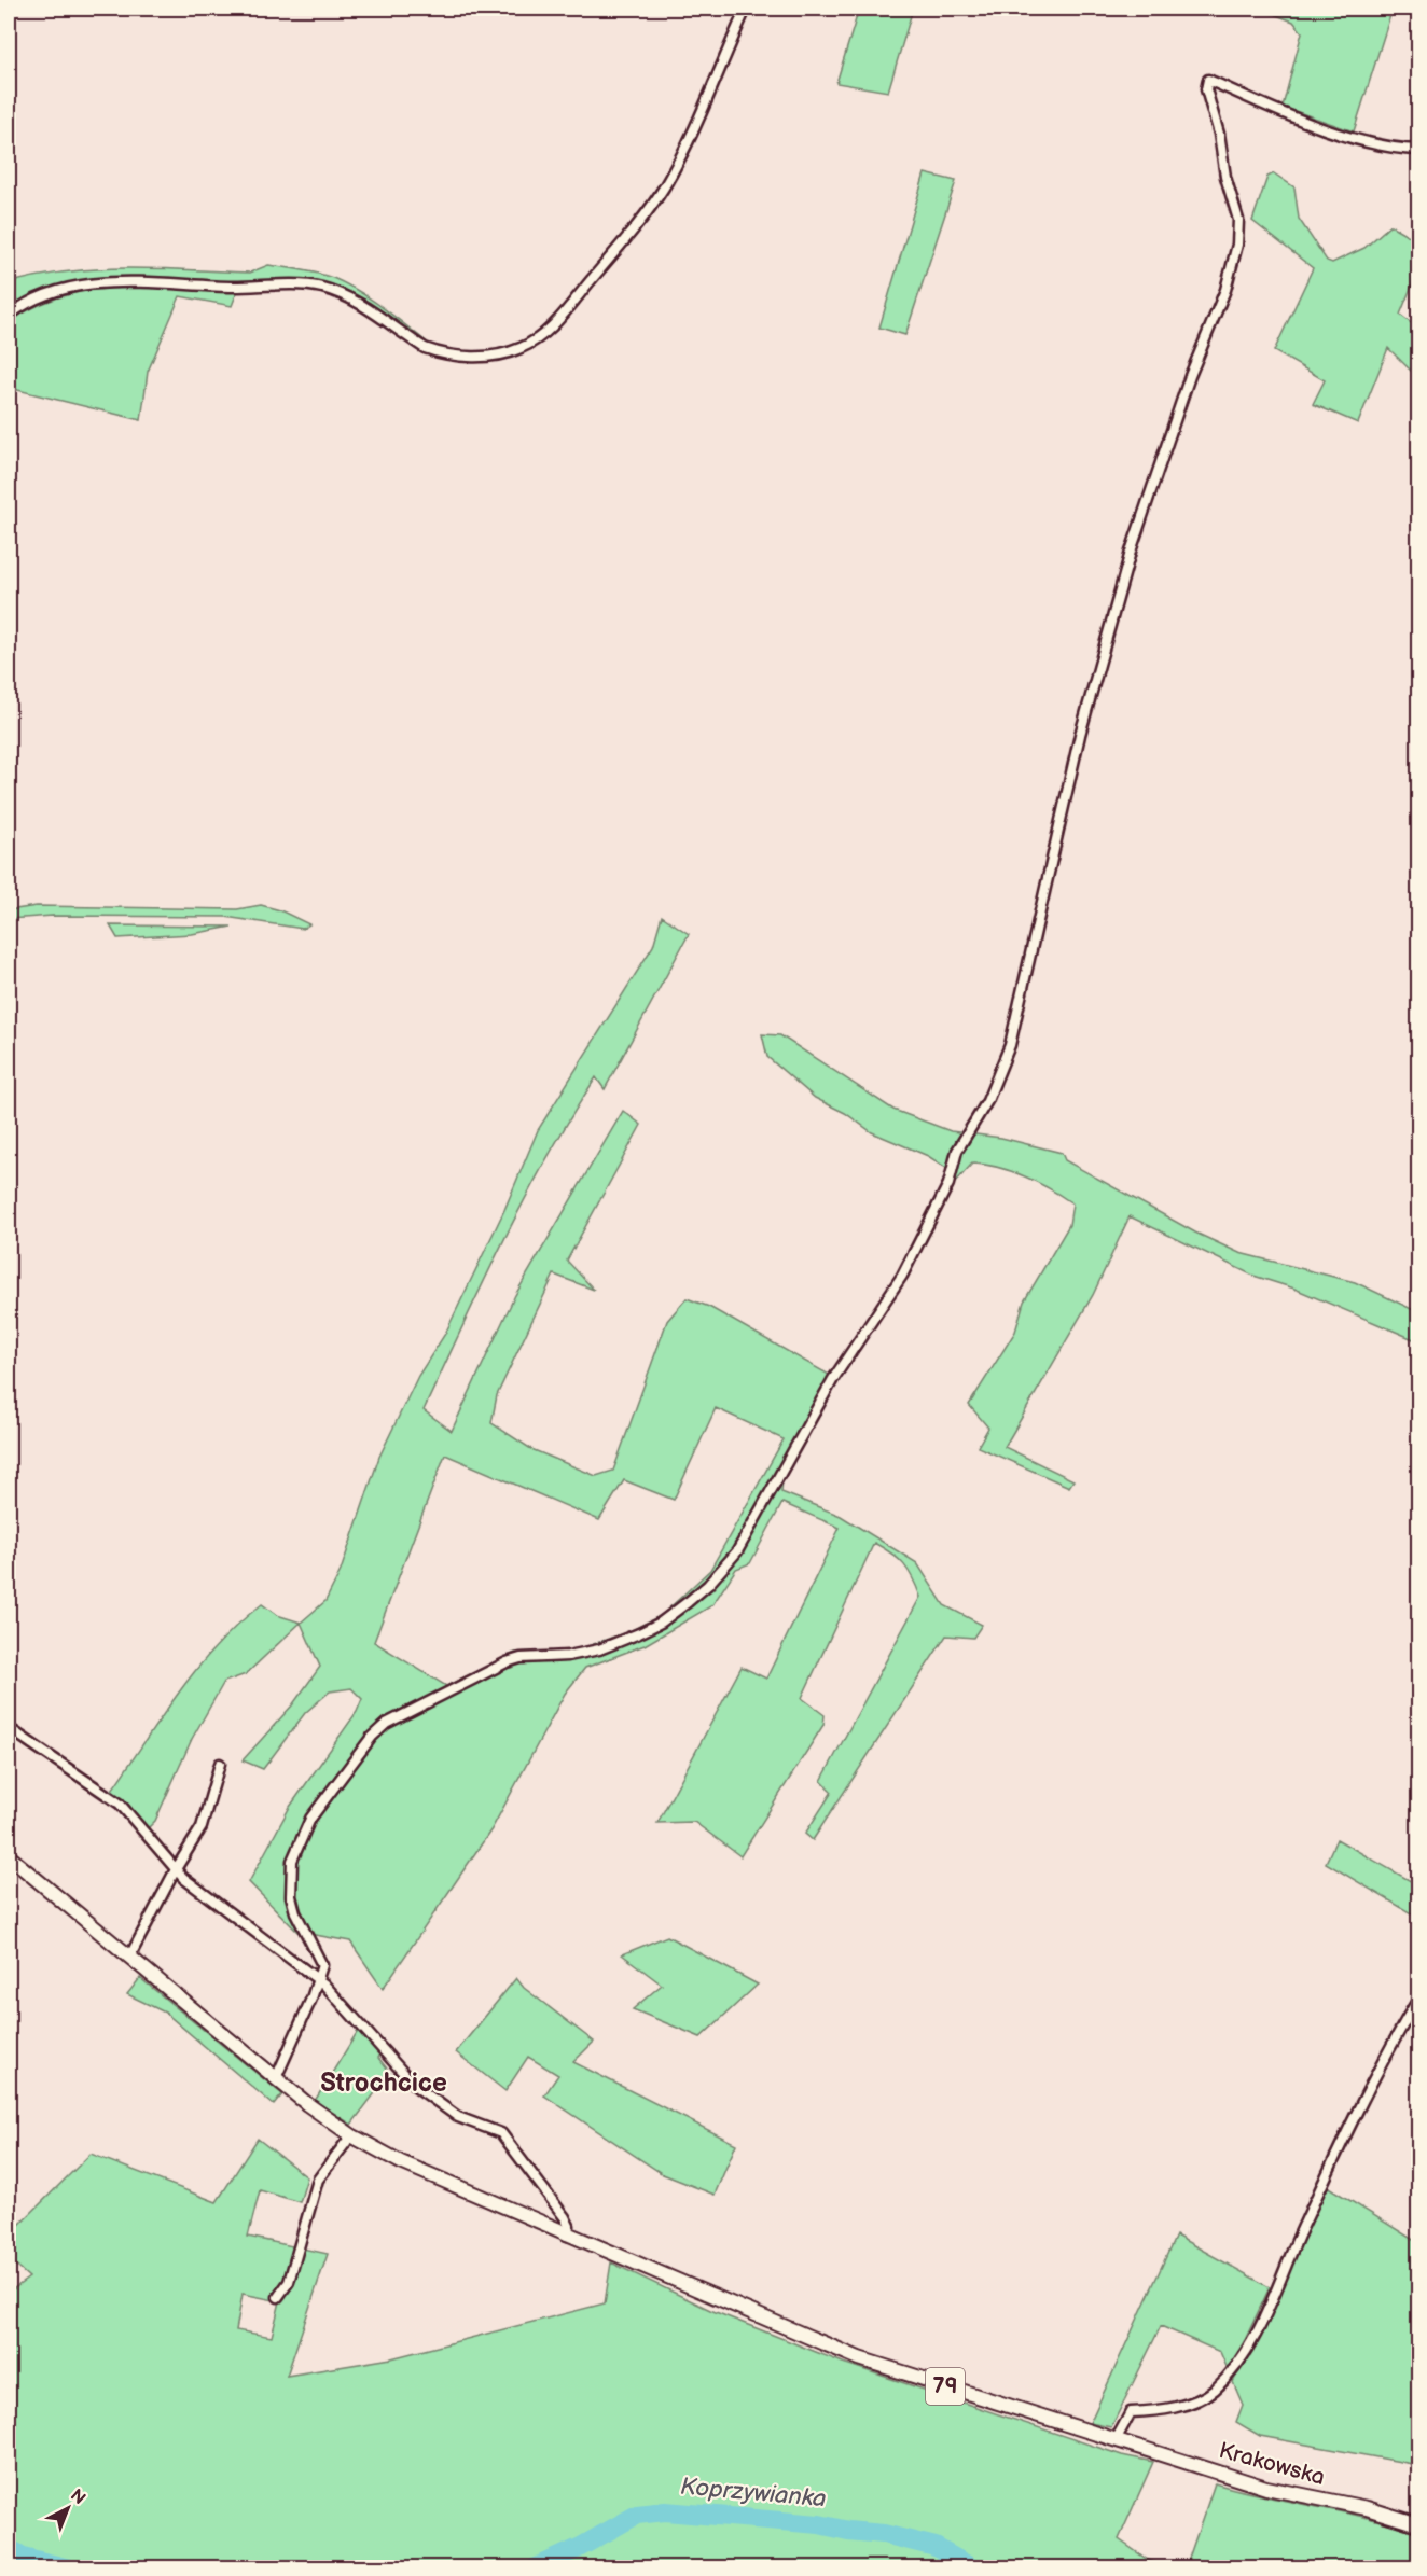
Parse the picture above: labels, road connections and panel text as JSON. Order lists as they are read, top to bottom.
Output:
{
  "streets": {
    "main road": ["79", "Krakowska"]
  },
  "crossings": [
    ["79", "Krakowska"]
  ],
  "districts": ["Strochcice"],
  "water": ["Koprzywianka"],
  "north": "top right"
}
